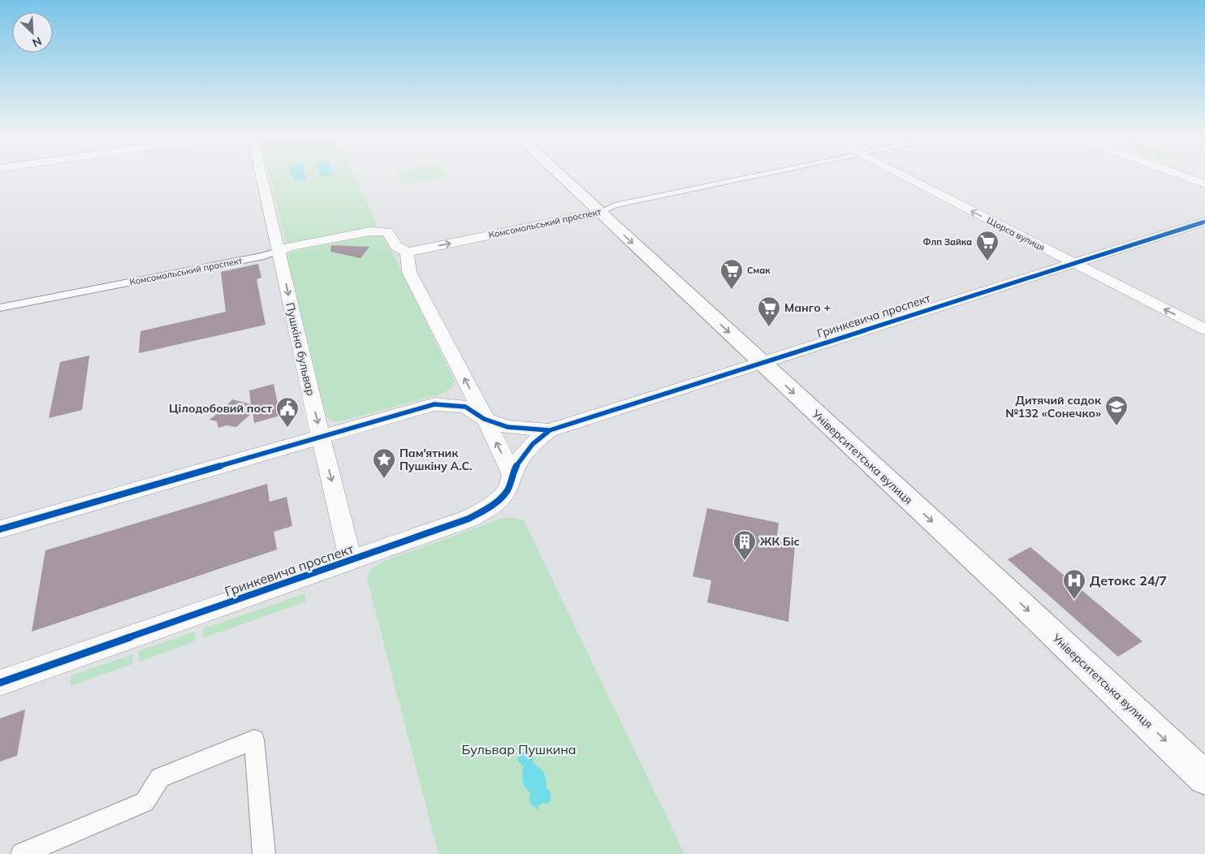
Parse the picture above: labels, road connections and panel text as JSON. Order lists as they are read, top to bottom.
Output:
{
  "streets": {
    "main road": ["Університетська вулиця"],
    "street": [
      "Комсомольський проспект",
      "Щорса вулиця",
      "Гринкевича проспект",
      "Пушкіна бульвар"
    ]
  },
  "crossings": [
    ["Комсомольський проспект", "Пушкіна бульвар"],
    ["Комсомольський проспект", "Університетська вулиця"],
    ["Щорса вулиця", "Гринкевича проспект"],
    ["Гринкевича проспект", "Пушкіна бульвар"],
    ["Гринкевича проспект", "Університетська вулиця"]
  ],
  "one_way": ["Щорса вулиця", "Університетська вулиця"],
  "parks": ["Бульвар Пушкина"],
  "places": {
    "supermarket": ["Флп Зайка", "Смак", "Манго +"],
    "school or university": ["Дитячий садок №132 «Сонечко»"],
    "public building": ["Цілодобовий пост"],
    "place": ["Пам'ятник Пушкіну А.С."],
    "building": ["ЖК Біс"],
    "hospital": ["Детокс 24/7"]
  },
  "north": "bottom right"
}
